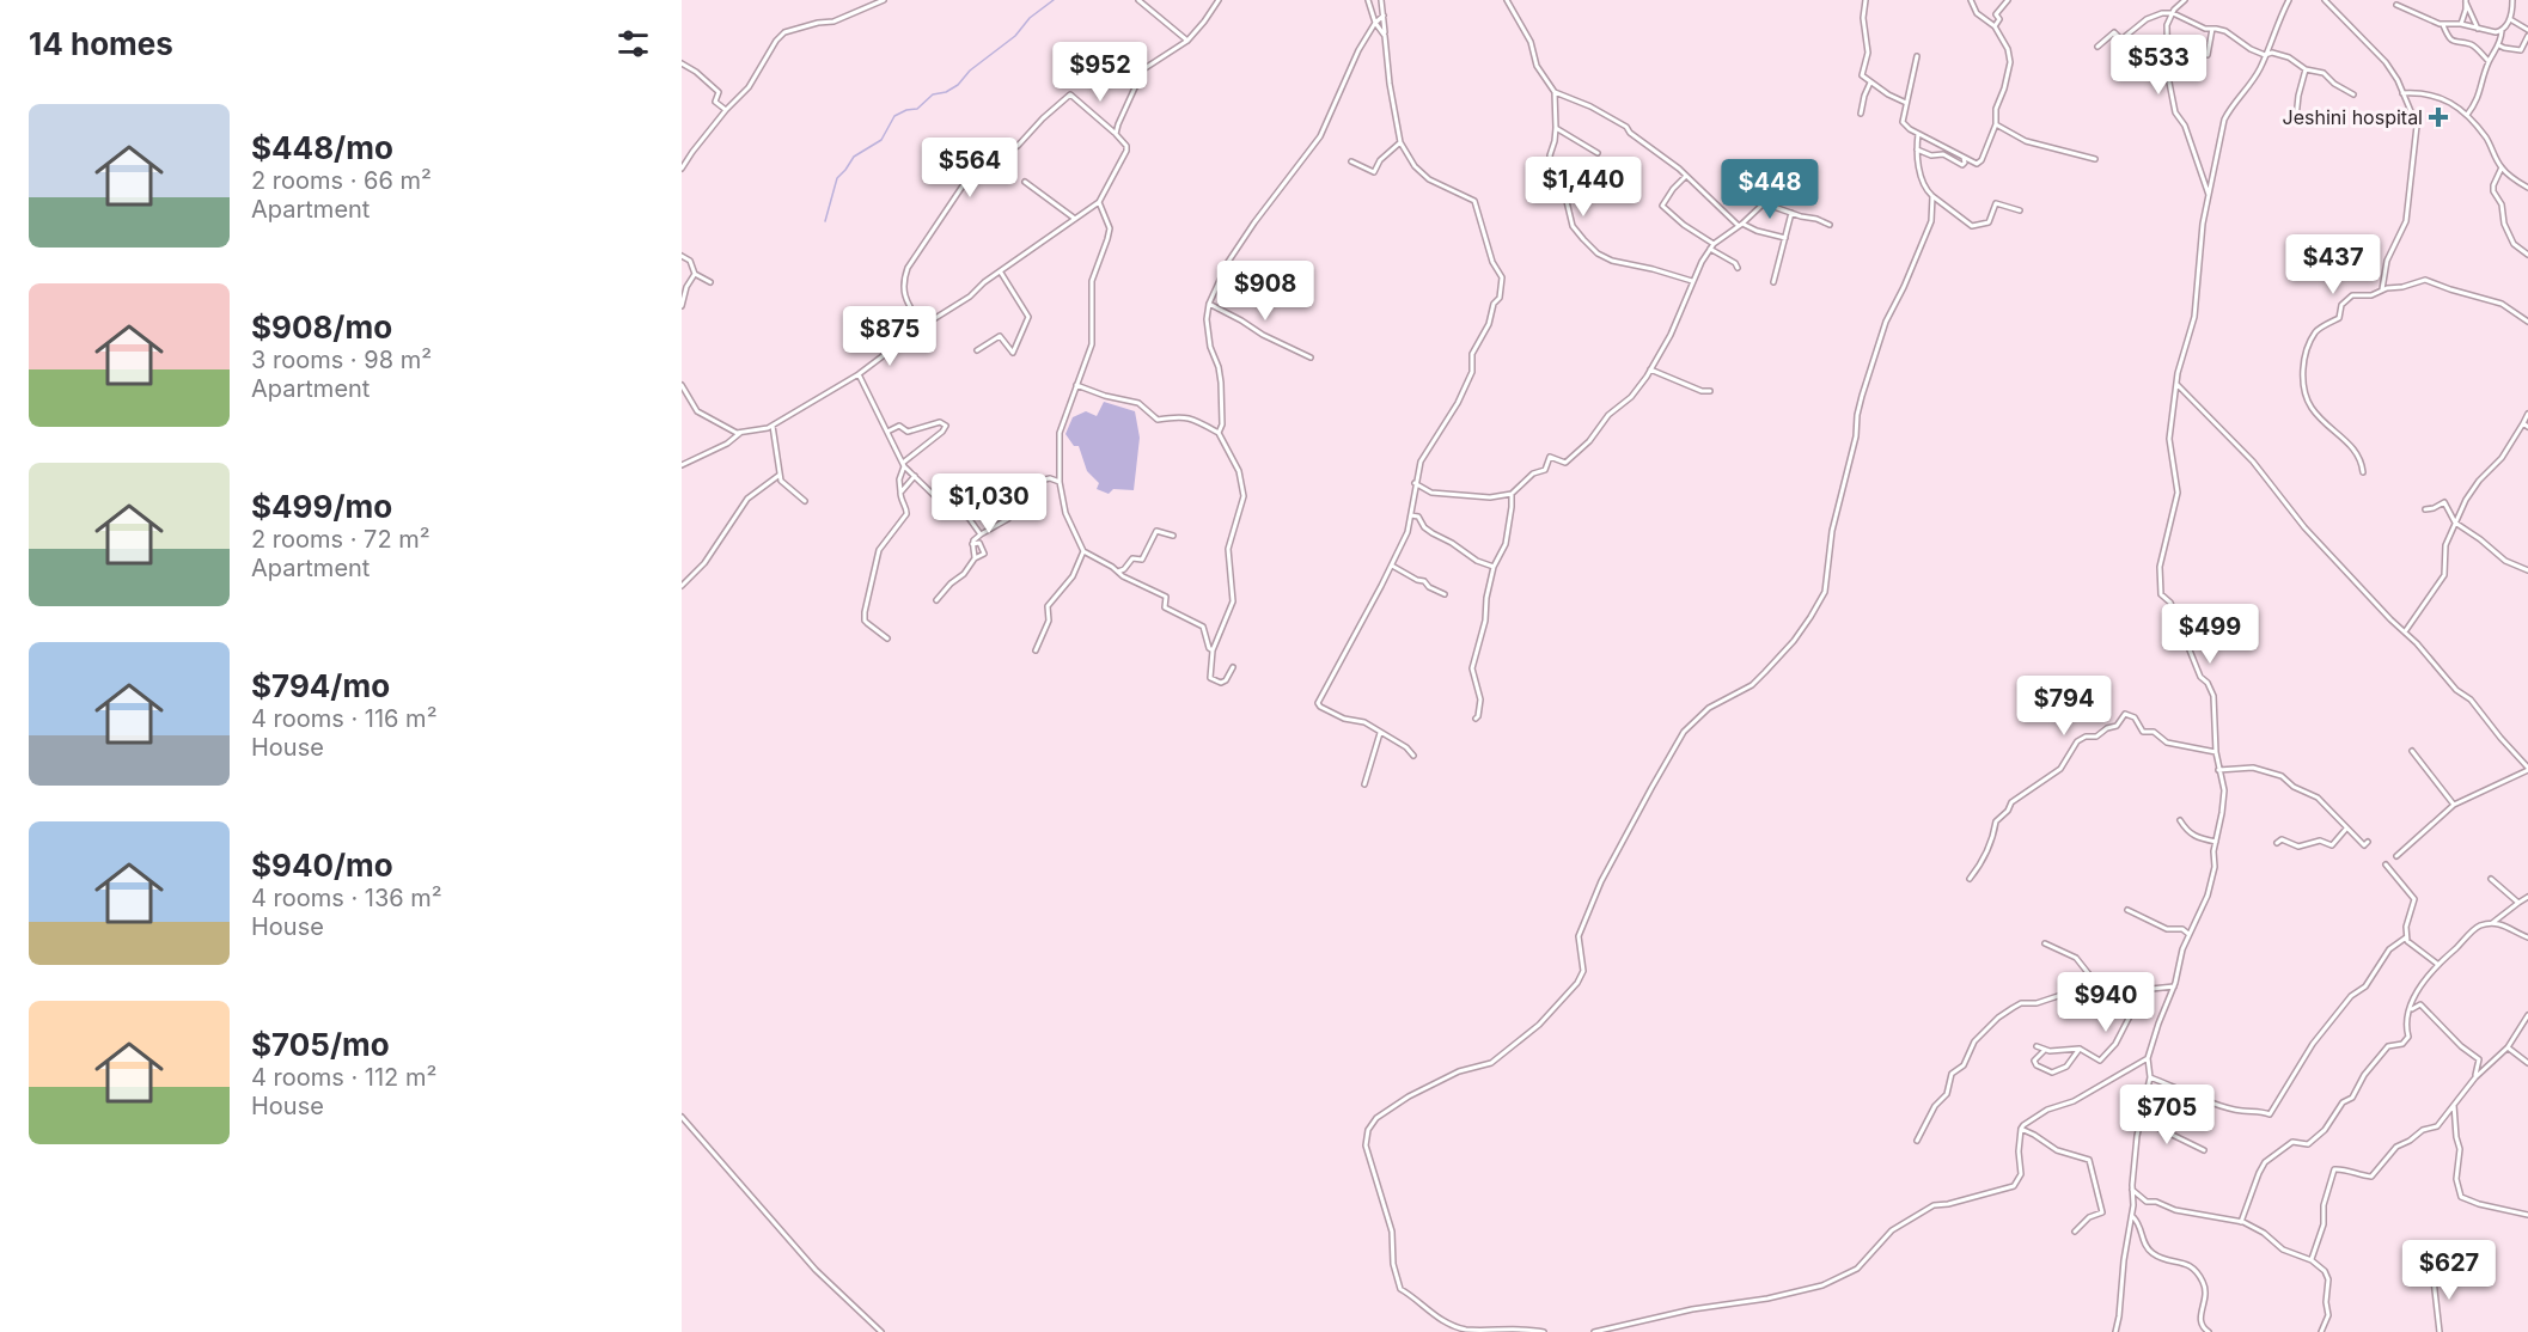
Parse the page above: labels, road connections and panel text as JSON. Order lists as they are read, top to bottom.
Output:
{
  "places": {
    "health": ["Jeshini hospital"]
  },
  "page": {
    "heading": "14 homes",
    "price": [
      "$533",
      "$952",
      "$564",
      "$1,440",
      "$448",
      "$437",
      "$908",
      "$875",
      "$1,030",
      "$499",
      "$794",
      "$940",
      "$705",
      "$627"
    ],
    "list": [
      {
        "name": "$448/mo",
        "note": "2 rooms · 66 m² · Apartment"
      },
      {
        "name": "$908/mo",
        "note": "3 rooms · 98 m² · Apartment"
      },
      {
        "name": "$499/mo",
        "note": "2 rooms · 72 m² · Apartment"
      },
      {
        "name": "$794/mo",
        "note": "4 rooms · 116 m² · House"
      },
      {
        "name": "$940/mo",
        "note": "4 rooms · 136 m² · House"
      },
      {
        "name": "$705/mo",
        "note": "4 rooms · 112 m² · House"
      }
    ]
  }
}
